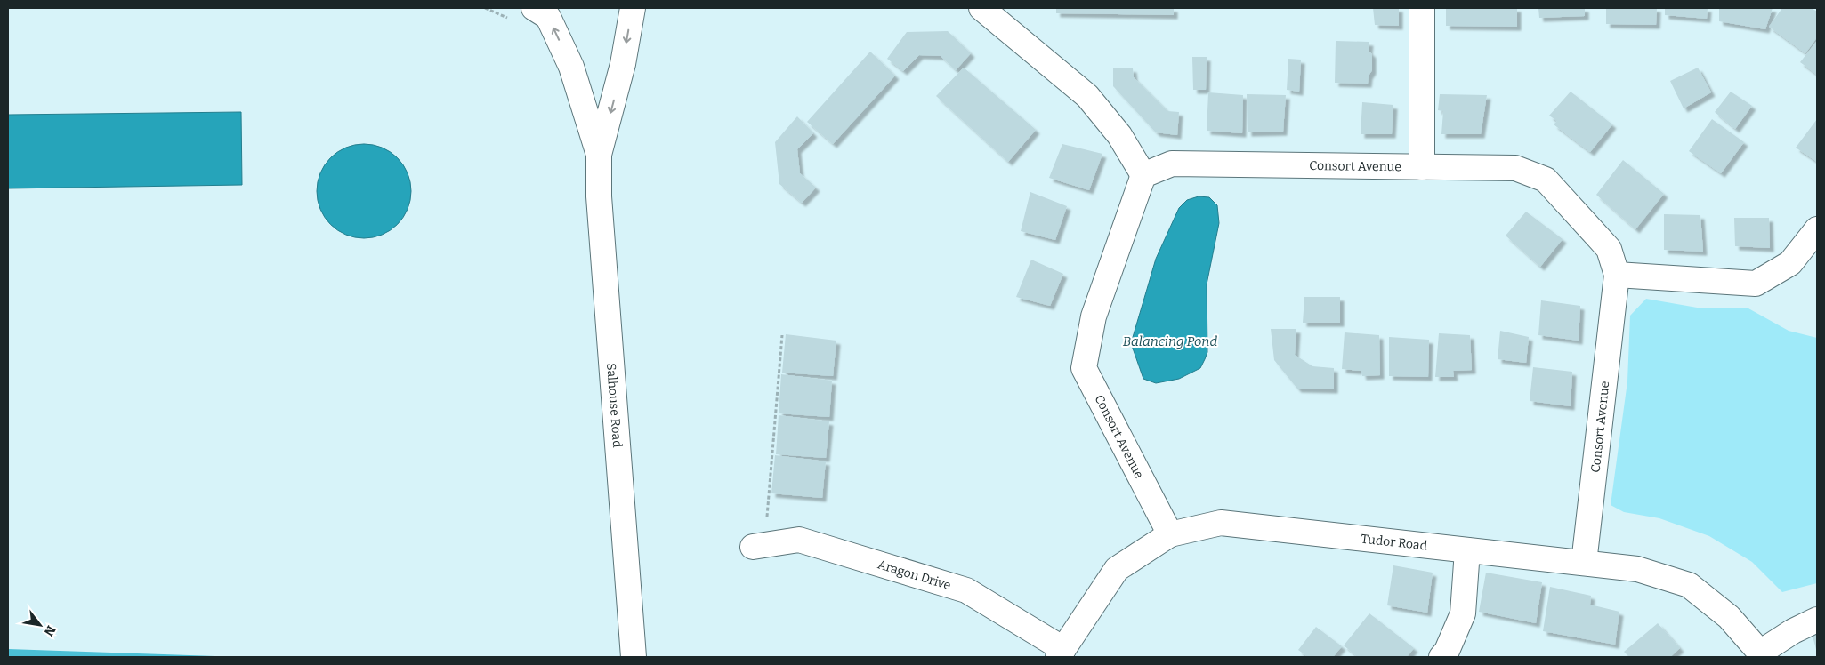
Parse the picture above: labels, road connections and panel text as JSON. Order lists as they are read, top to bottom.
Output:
{
  "streets": {
    "street": [
      "Consort Avenue",
      "Salhouse Road",
      "Tudor Road",
      "Aragon Drive"
    ]
  },
  "crossings": [
    ["Consort Avenue", "Tudor Road"],
    ["Tudor Road", "Aragon Drive"]
  ],
  "water": ["Balancing Pond"],
  "north": "bottom right"
}
